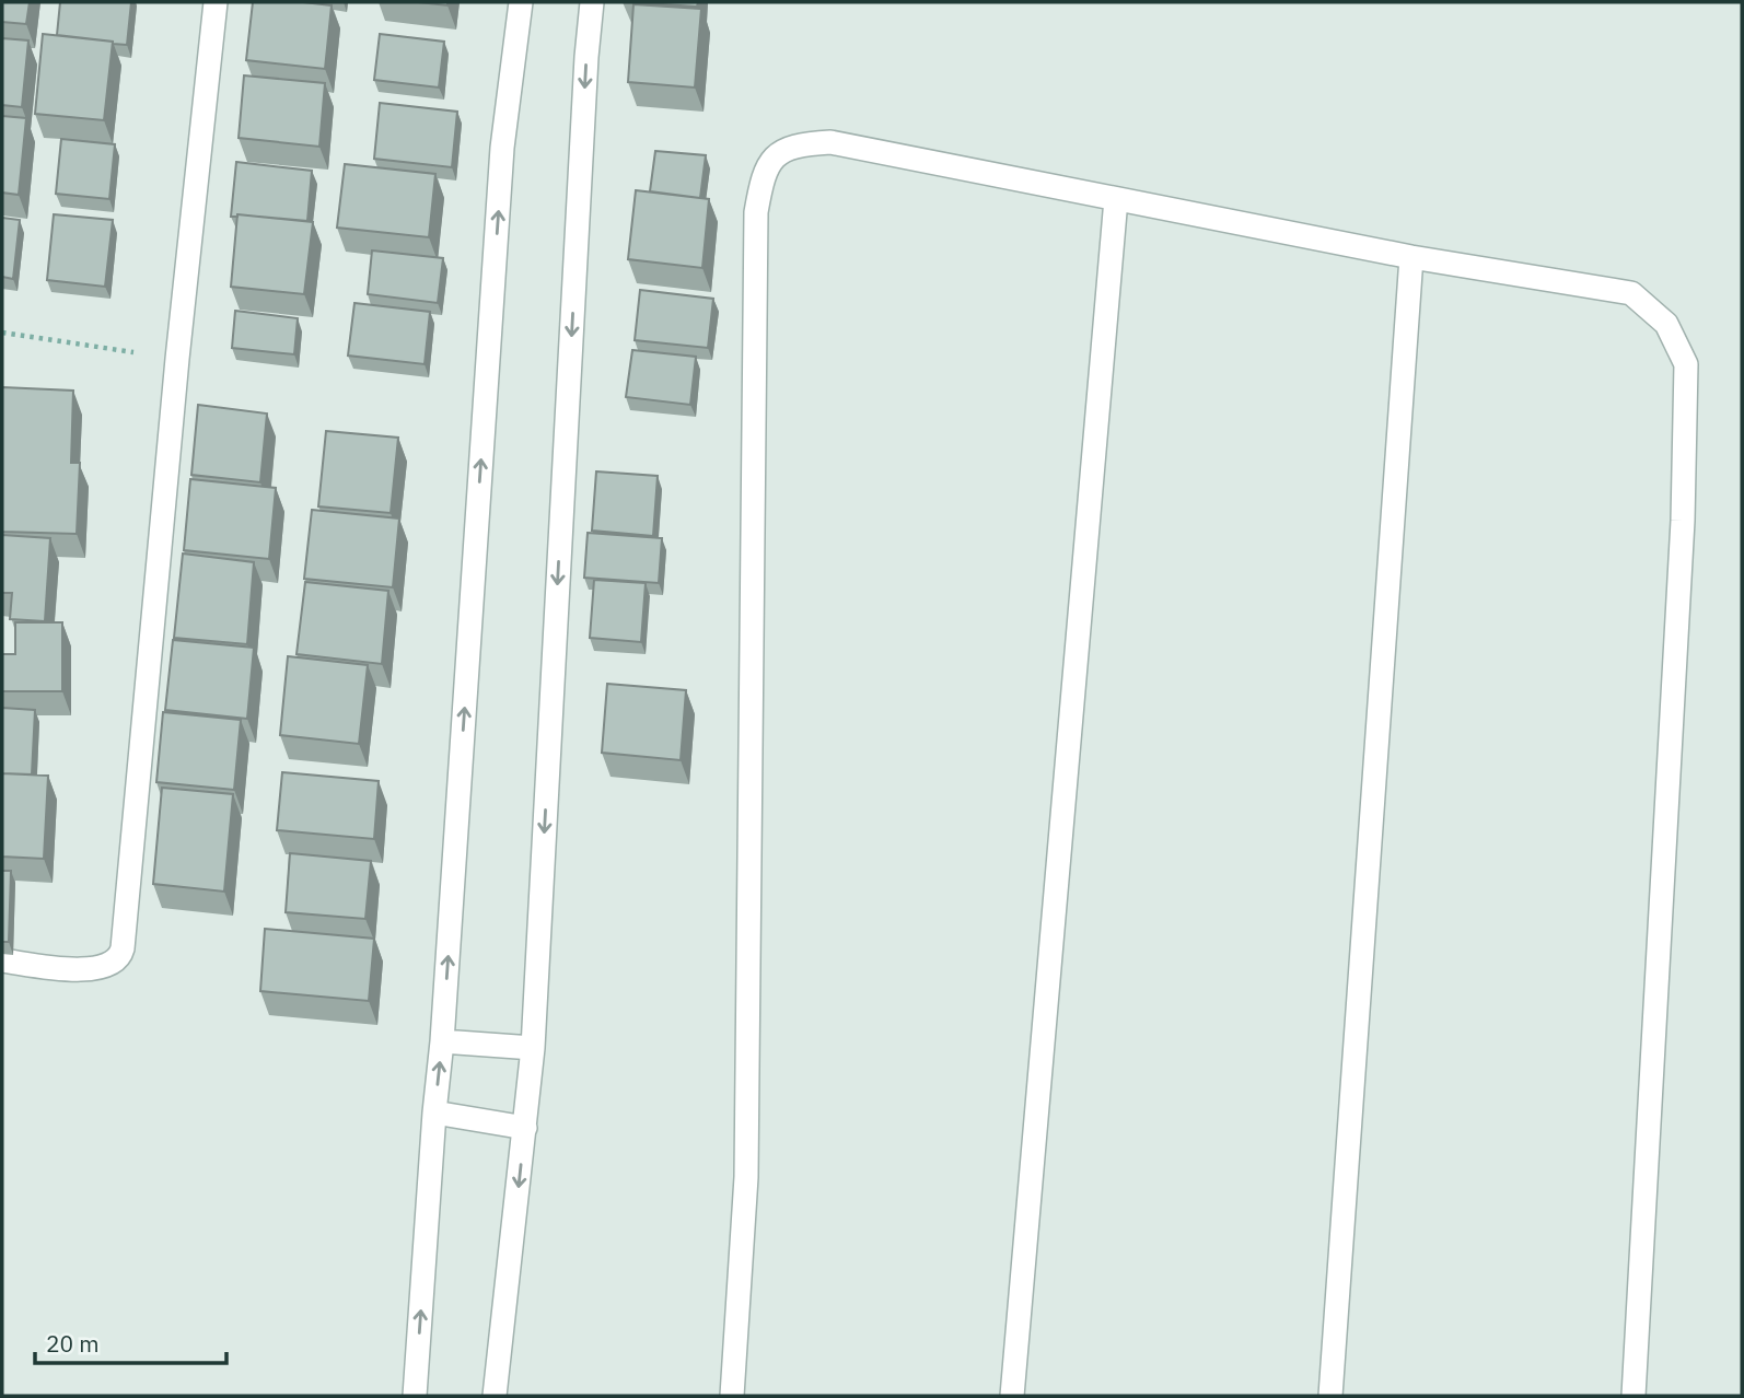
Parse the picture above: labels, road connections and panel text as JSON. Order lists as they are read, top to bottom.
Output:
{
  "scale_bar": "20 m"
}
